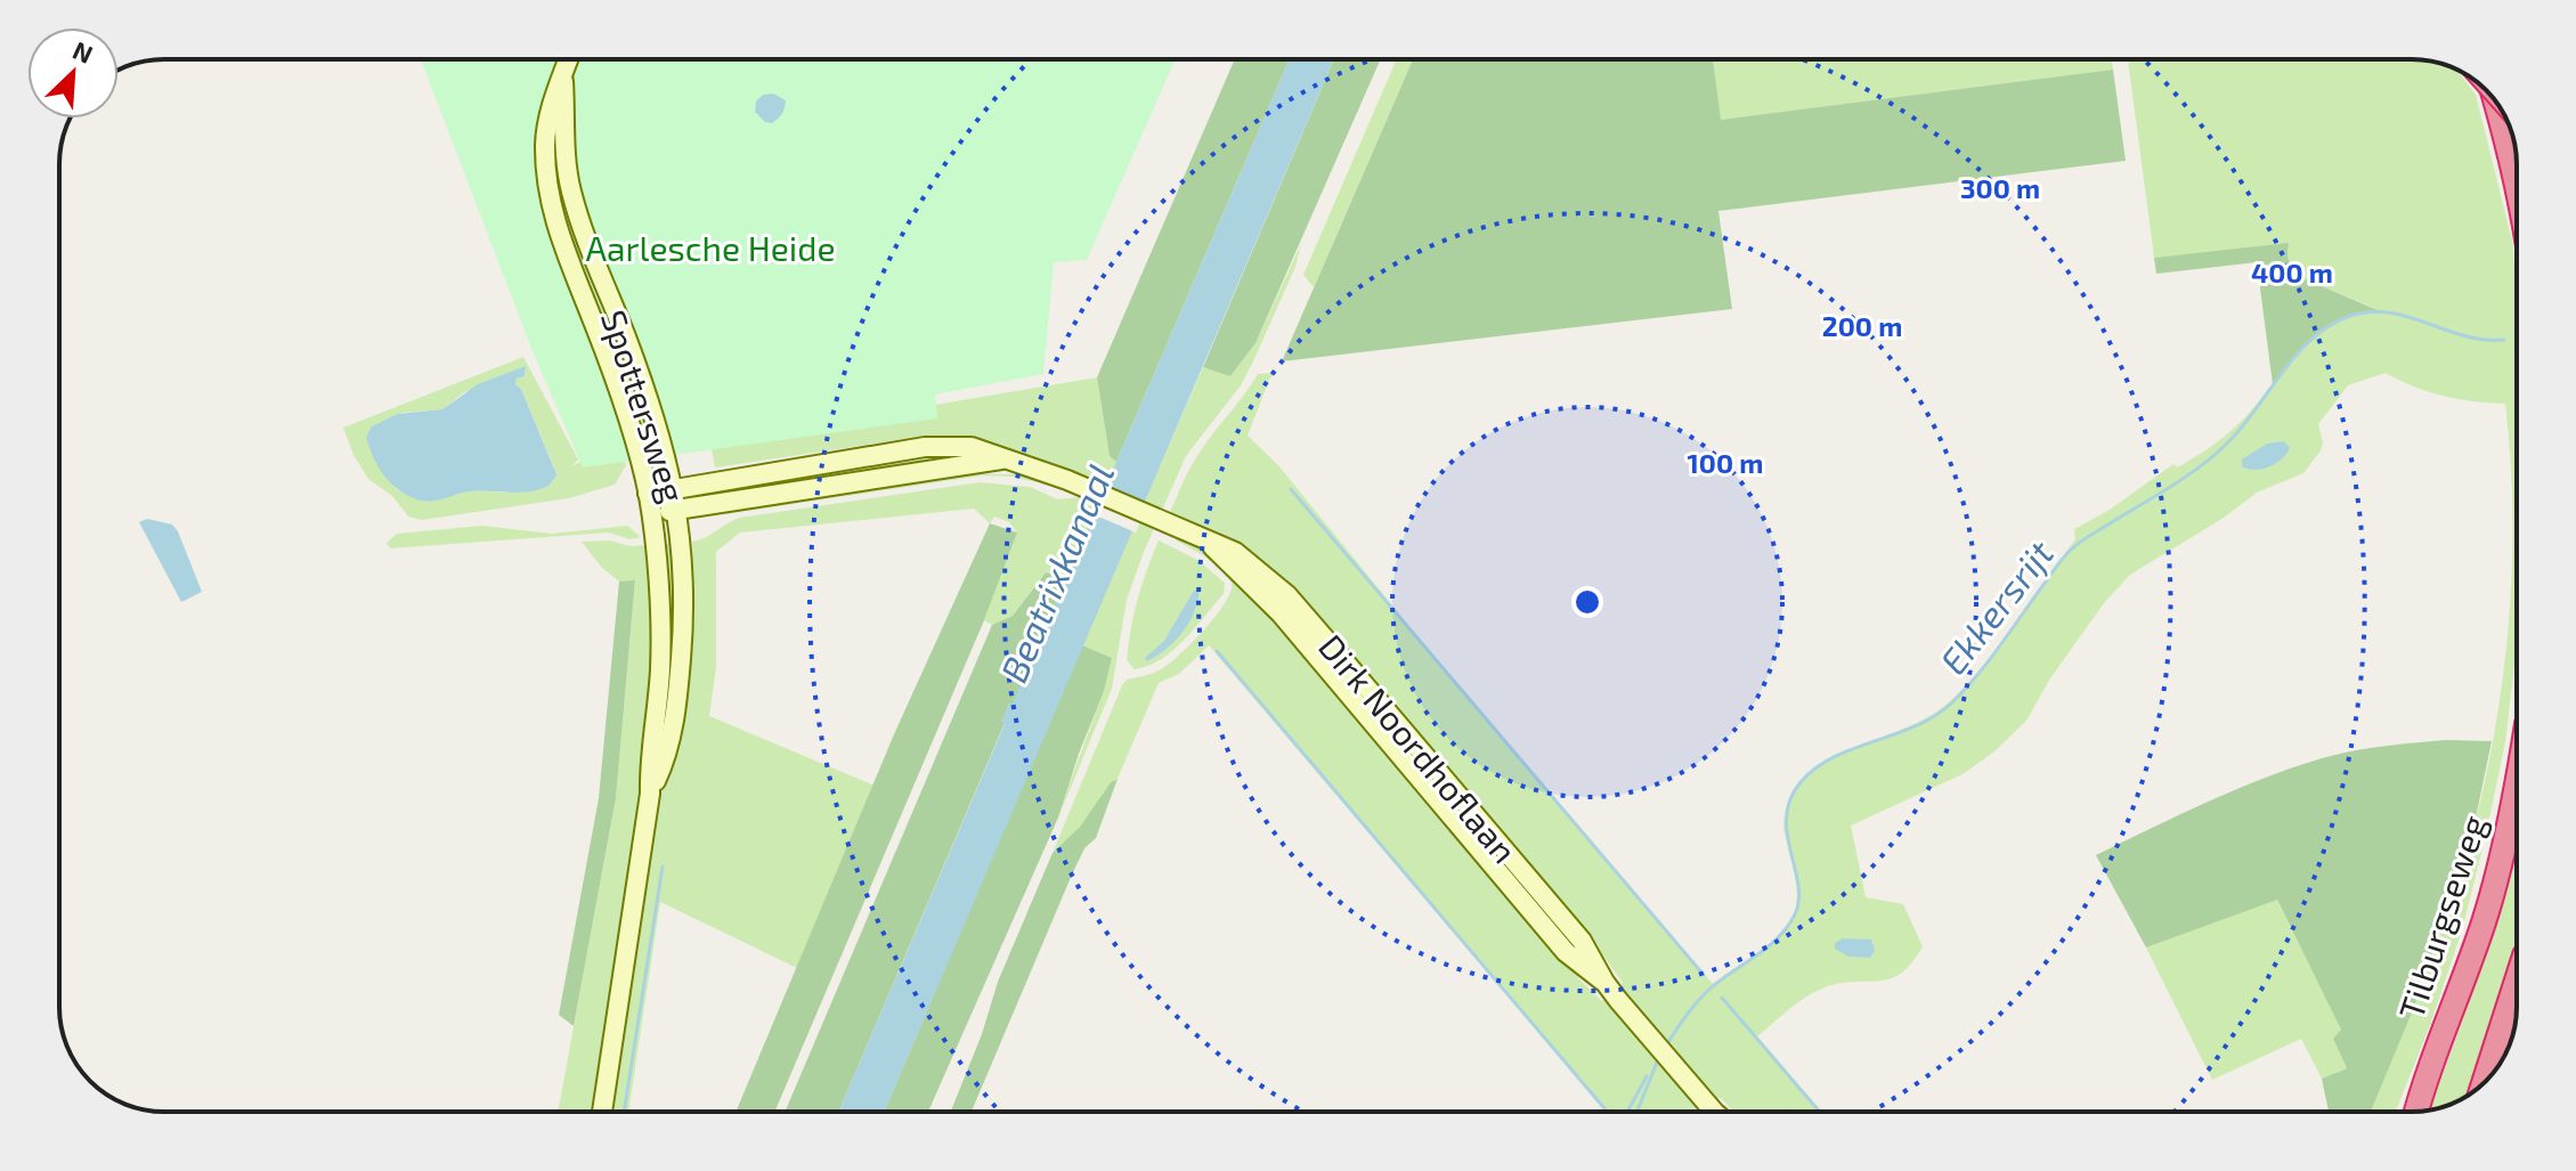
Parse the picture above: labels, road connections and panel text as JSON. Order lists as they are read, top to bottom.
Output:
{
  "streets": {
    "highway": ["Tilburgseweg"],
    "main road": ["Spottersweg", "Dirk Noordhoflaan"]
  },
  "crossings": [
    ["Spottersweg", "Dirk Noordhoflaan"]
  ],
  "water": ["Beatrixkanaal", "Ekkersrijt"],
  "parks": ["Aarlesche Heide"],
  "north": "top right",
  "rings": [
    "300 m",
    "400 m",
    "200 m",
    "100 m"
  ]
}
